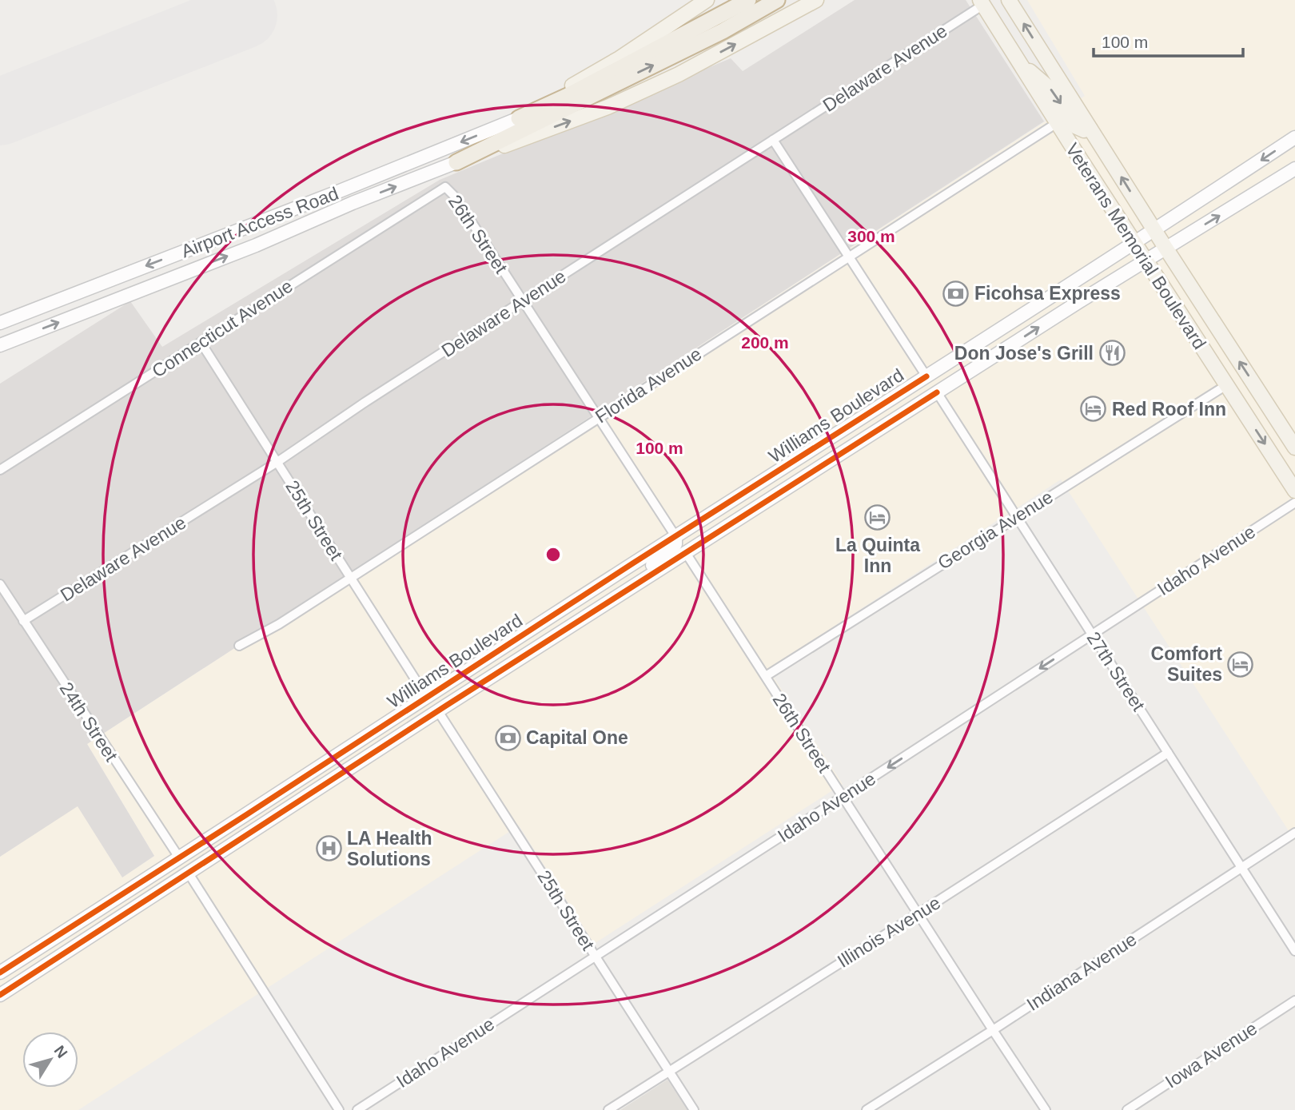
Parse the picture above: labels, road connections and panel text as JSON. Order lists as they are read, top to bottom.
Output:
{
  "streets": {
    "main road": ["Airport Access Road", "Veterans Memorial Boulevard", "Williams Boulevard"],
    "street": [
      "Delaware Avenue",
      "26th Street",
      "Connecticut Avenue",
      "Florida Avenue",
      "25th Street",
      "Georgia Avenue",
      "Idaho Avenue",
      "27th Street",
      "24th Street",
      "Illinois Avenue",
      "Indiana Avenue",
      "Iowa Avenue"
    ]
  },
  "crossings": [
    ["Delaware Avenue", "26th Street"],
    ["Delaware Avenue", "Veterans Memorial Boulevard"],
    ["Delaware Avenue", "25th Street"],
    ["Delaware Avenue", "24th Street"],
    ["26th Street", "Connecticut Avenue"],
    ["26th Street", "Florida Avenue"],
    ["26th Street", "Williams Boulevard"],
    ["26th Street", "Georgia Avenue"],
    ["26th Street", "Idaho Avenue"],
    ["26th Street", "Illinois Avenue"],
    ["26th Street", "Indiana Avenue"],
    ["Veterans Memorial Boulevard", "Florida Avenue"],
    ["Veterans Memorial Boulevard", "Williams Boulevard"],
    ["Veterans Memorial Boulevard", "Georgia Avenue"],
    ["Connecticut Avenue", "25th Street"],
    ["Florida Avenue", "25th Street"],
    ["Williams Boulevard", "25th Street"],
    ["Williams Boulevard", "27th Street"],
    ["Williams Boulevard", "24th Street"],
    ["25th Street", "Idaho Avenue"],
    ["25th Street", "Illinois Avenue"],
    ["Georgia Avenue", "27th Street"],
    ["Idaho Avenue", "27th Street"],
    ["27th Street", "Illinois Avenue"],
    ["27th Street", "Indiana Avenue"]
  ],
  "places": {
    "bank": ["Ficohsa Express", "Capital One"],
    "restaurant": ["Don Jose's Grill"],
    "hotel": ["Red Roof Inn", "La Quinta Inn", "Comfort Suites"],
    "hospital": ["LA Health Solutions"]
  },
  "scale_bar": "100 m",
  "north": "top right",
  "rings": ["300 m", "200 m", "100 m"]
}
